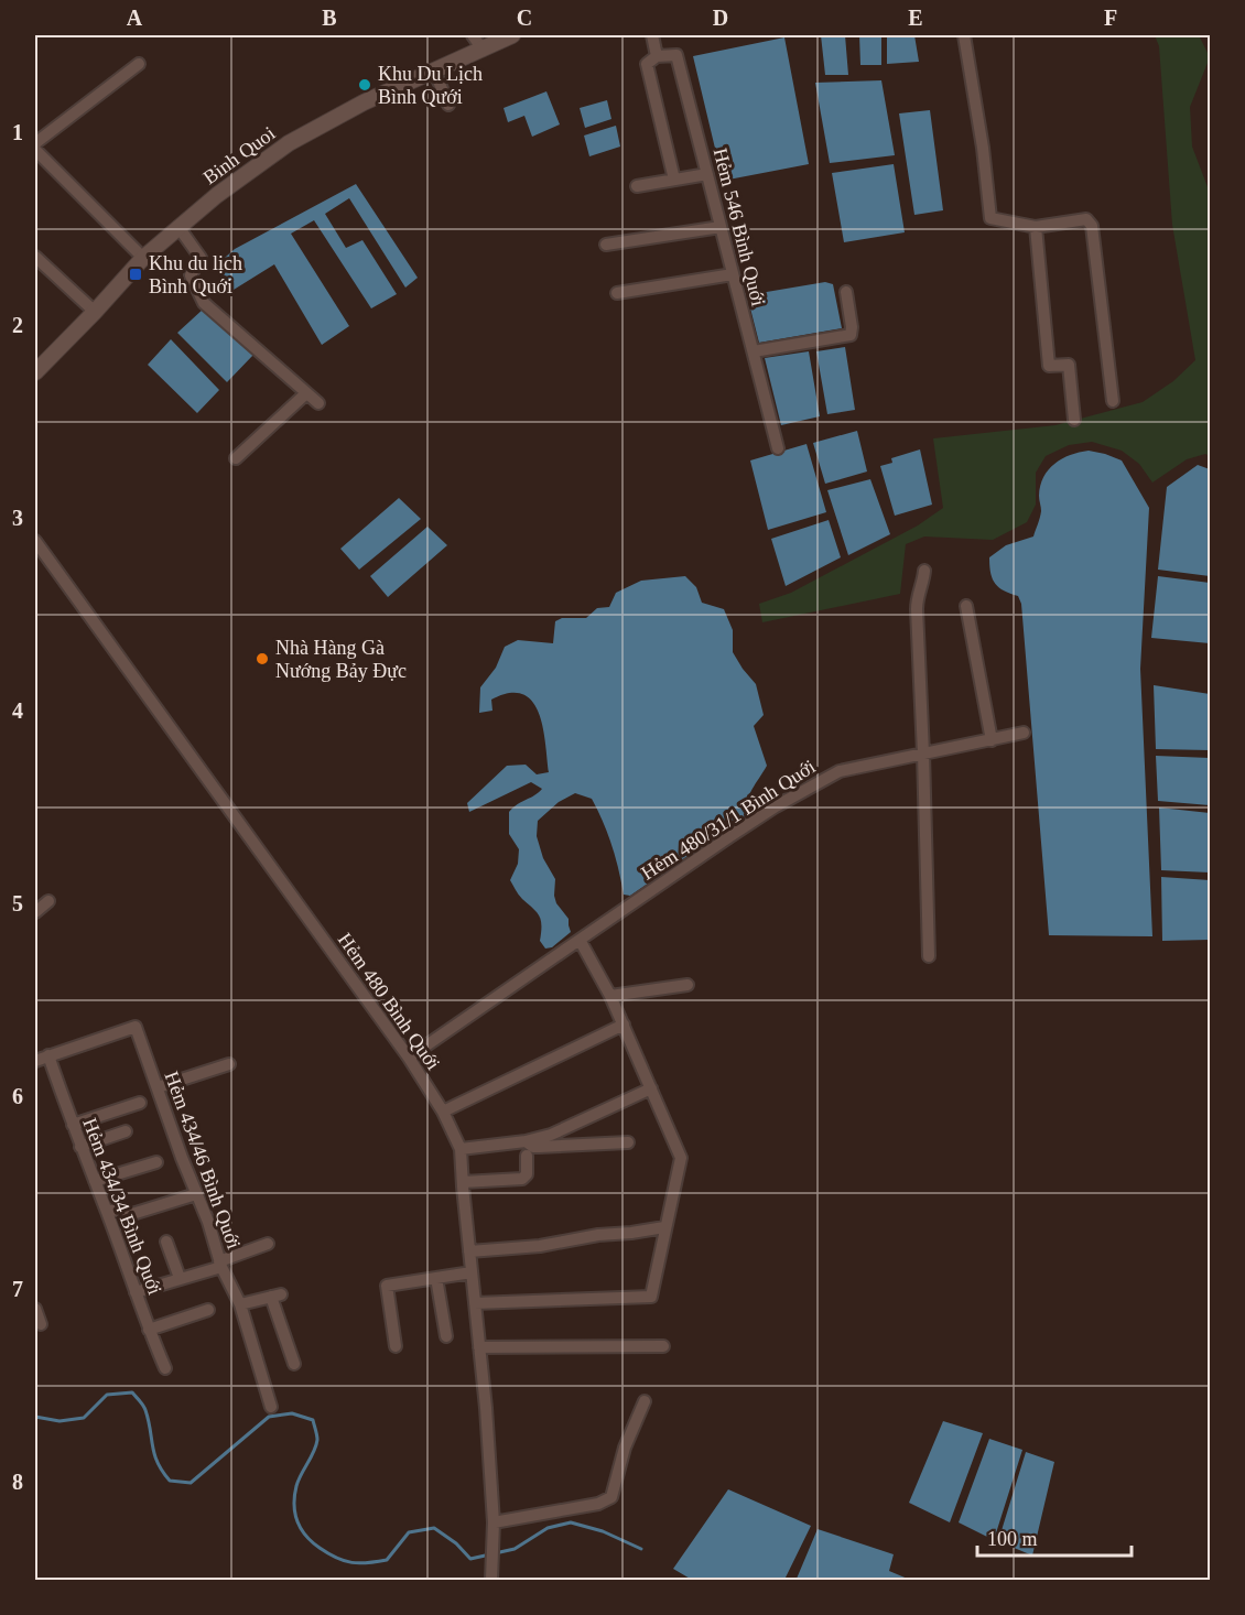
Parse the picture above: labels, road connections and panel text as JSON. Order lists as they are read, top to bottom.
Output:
{
  "streets": {
    "main road": ["Binh Quoi"],
    "street": [
      "Hẻm 546 Bình Quới",
      "Hẻm 480/31/1 Bình Quới",
      "Hẻm 480 Bình Quới",
      "Hẻm 434/46 Bình Quới",
      "Hẻm 434/34 Bình Quới"
    ]
  },
  "crossings": [
    ["Hẻm 480/31/1 Bình Quới", "Hẻm 480 Bình Quới"],
    ["Hẻm 434/46 Bình Quới", "Hẻm 434/34 Bình Quới"]
  ],
  "places": {
    "other": ["Khu Du Lịch Bình Qưới", "Nhà Hàng Gà Nướng Bảy Đực"],
    "transit": ["Khu du lịch Bình Quới"]
  },
  "scale_bar": "100 m",
  "grid": {
    "columns": [
      "A",
      "B",
      "C",
      "D",
      "E",
      "F"
    ],
    "rows": [
      "1",
      "2",
      "3",
      "4",
      "5",
      "6",
      "7",
      "8"
    ]
  }
}
